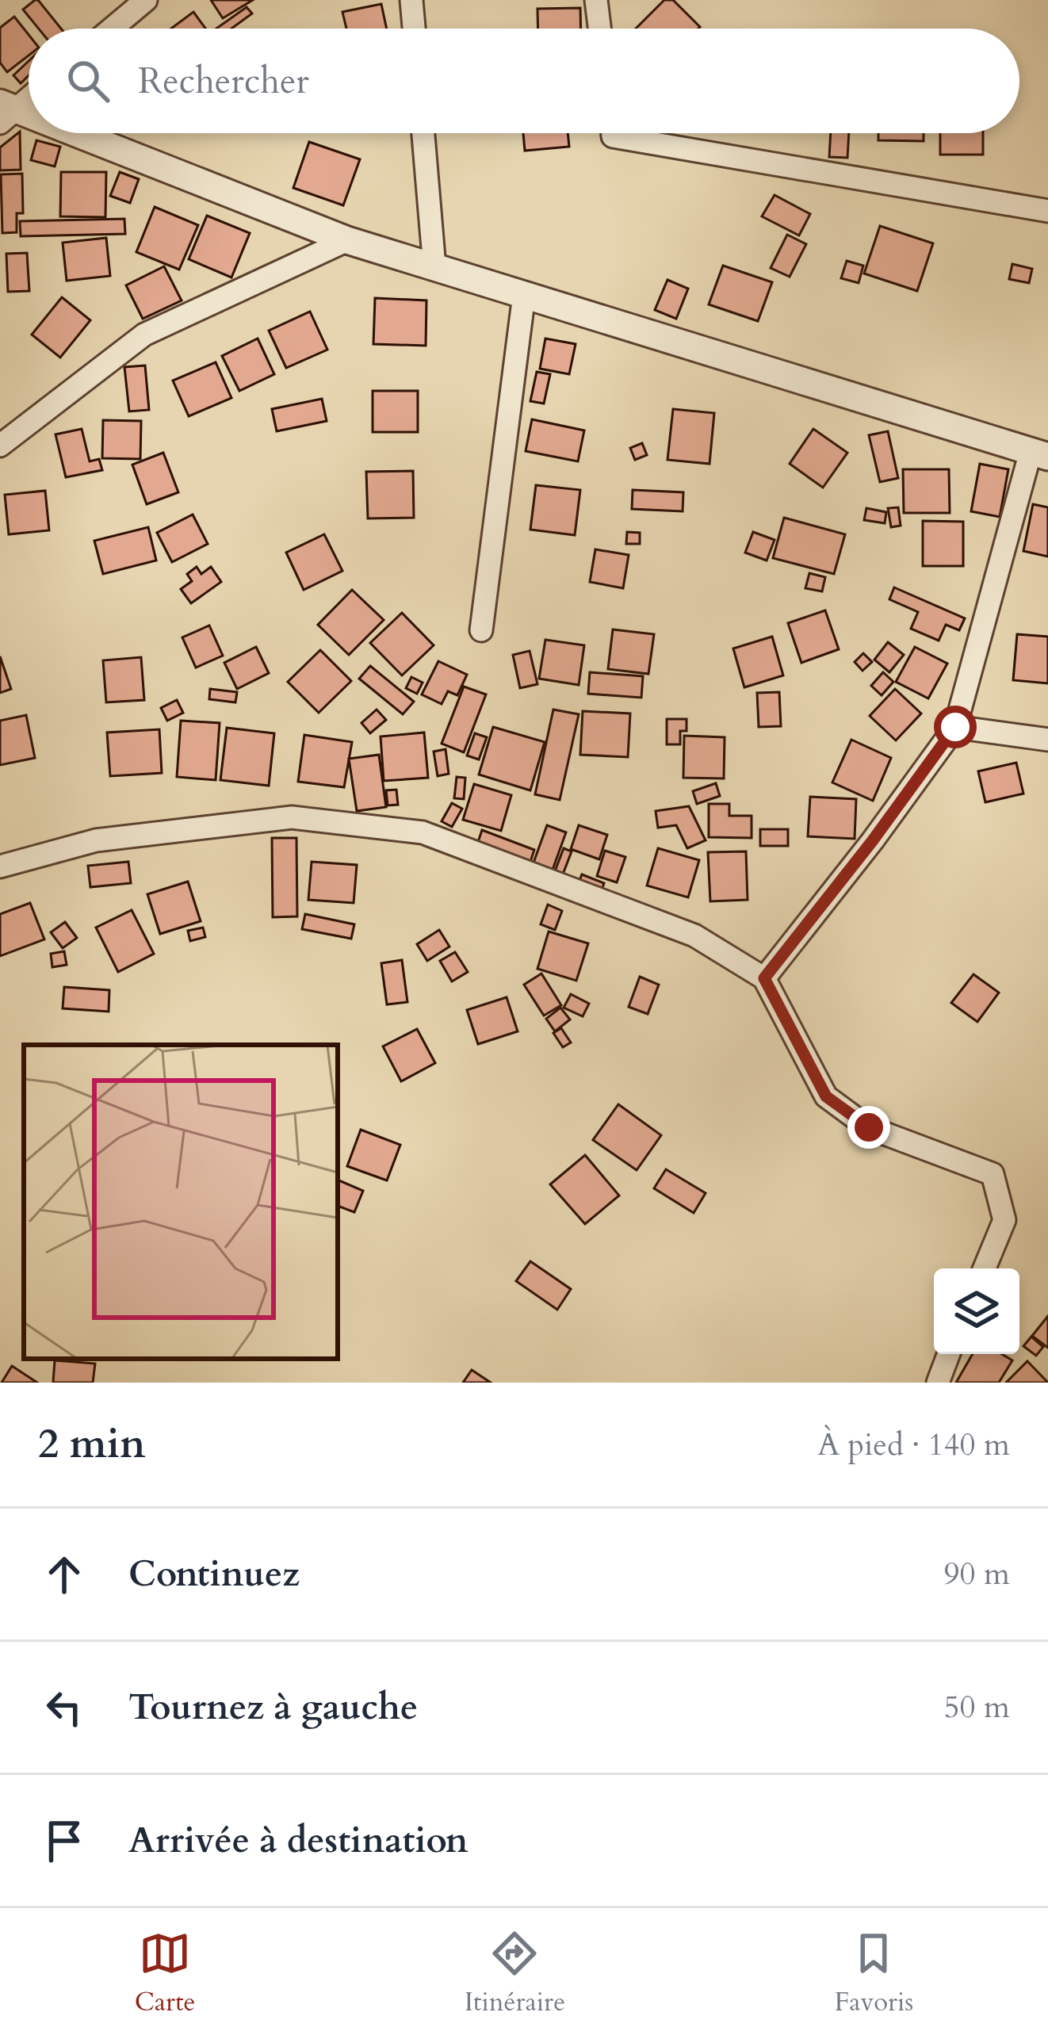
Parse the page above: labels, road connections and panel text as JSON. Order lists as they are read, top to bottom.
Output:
{
  "page": {
    "search": "Rechercher",
    "heading": ["2 min", "À pied · 140 m"],
    "list": [
      ["Continuez", "90 m"],
      ["Tournez à gauche", "50 m"],
      "Arrivée à destination"
    ],
    "nav": ["Carte", "Itinéraire", "Favoris"]
  }
}
